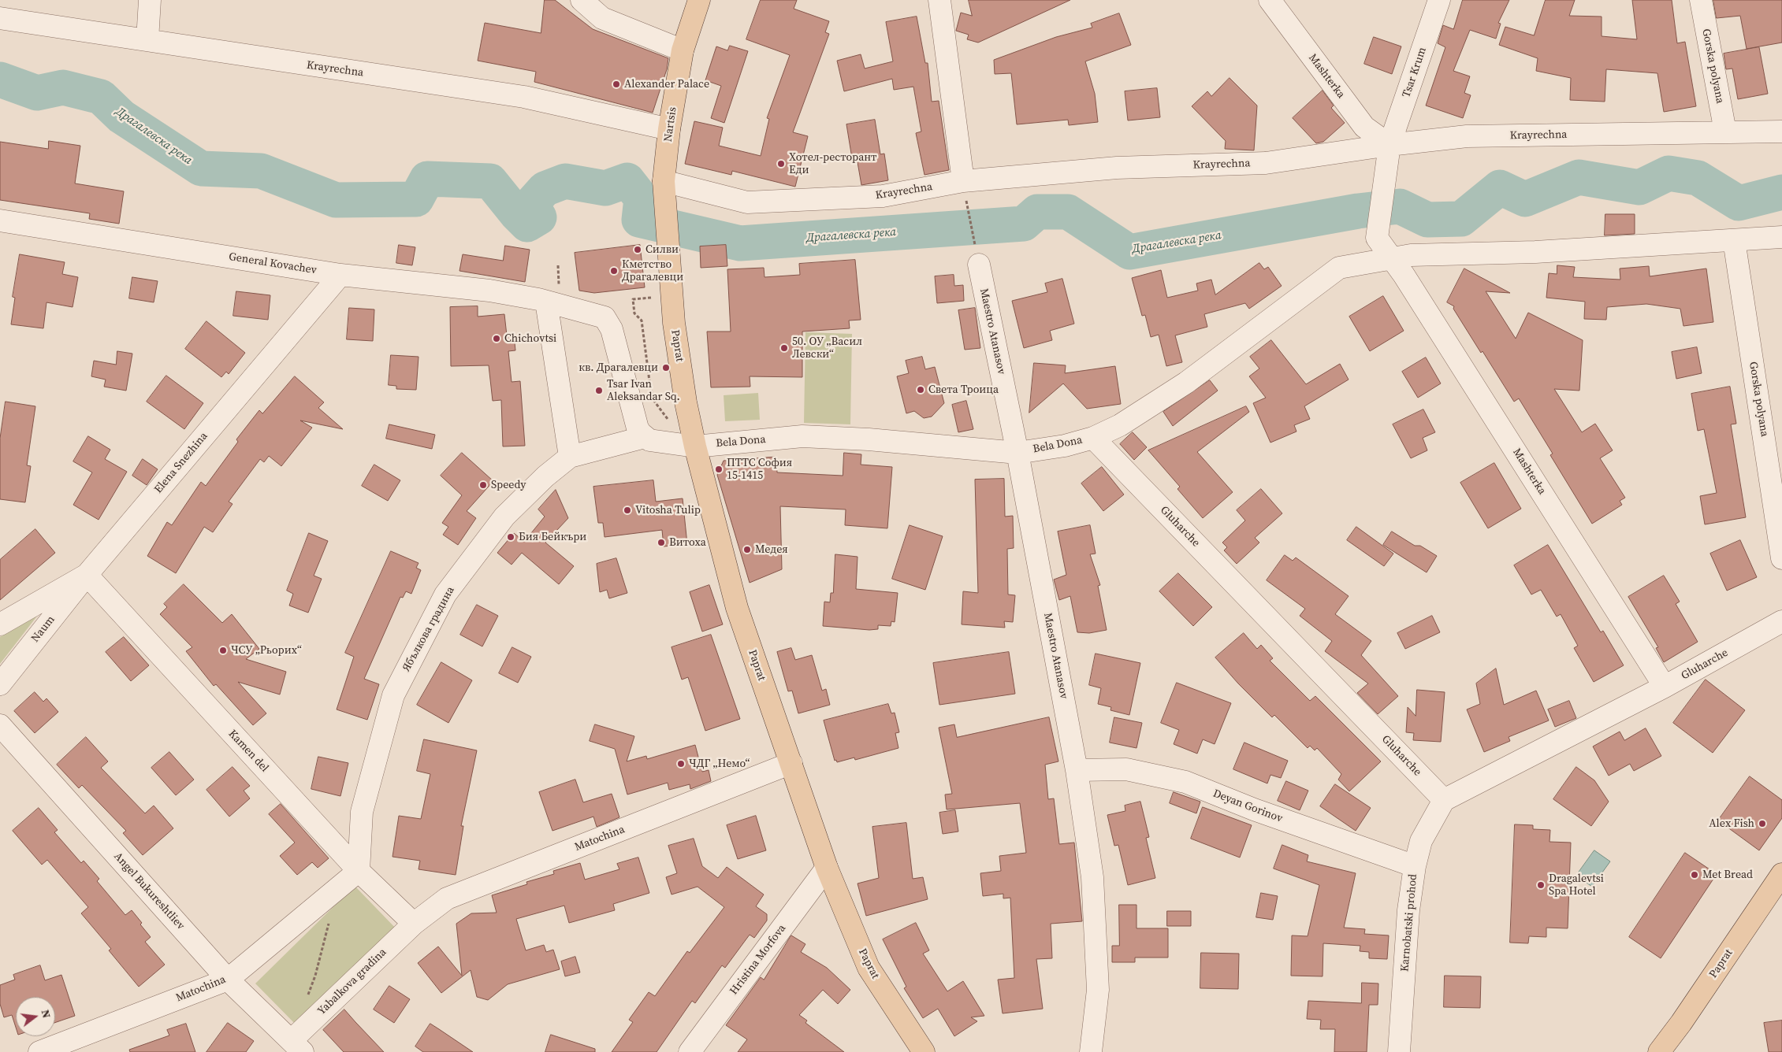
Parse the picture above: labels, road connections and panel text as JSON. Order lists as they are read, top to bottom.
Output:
{
  "streets": {
    "main road": ["Nartsis", "Paprat"],
    "street": [
      "Gorska polyana",
      "Krayrechna",
      "Tsar Krum",
      "Mashterka",
      "General Kovachev",
      "Maestro Atanasov",
      "Bela Dona",
      "Elena Snezhina",
      "Gluharche",
      "Naum",
      "Ябълкова градина",
      "Kamen del",
      "Deyan Gorinov",
      "Matochina",
      "Angel Bukureshtliev",
      "Karnobatski prohod",
      "Hristina Morfova",
      "Yabalkova gradina"
    ]
  },
  "crossings": [
    ["Gorska polyana", "Krayrechna"],
    ["Krayrechna", "Tsar Krum"],
    ["Krayrechna", "Mashterka"],
    ["Krayrechna", "Nartsis"],
    ["Tsar Krum", "Mashterka"],
    ["Mashterka", "Bela Dona"],
    ["Mashterka", "Gluharche"],
    ["Nartsis", "Paprat"],
    ["General Kovachev", "Elena Snezhina"],
    ["General Kovachev", "Ябълкова градина"],
    ["Maestro Atanasov", "Bela Dona"],
    ["Maestro Atanasov", "Deyan Gorinov"],
    ["Paprat", "Bela Dona"],
    ["Paprat", "Matochina"],
    ["Paprat", "Hristina Morfova"],
    ["Bela Dona", "Gluharche"],
    ["Elena Snezhina", "Naum"],
    ["Elena Snezhina", "Kamen del"],
    ["Gluharche", "Karnobatski prohod"],
    ["Naum", "Kamen del"],
    ["Ябълкова градина", "Kamen del"],
    ["Ябълкова градина", "Matochina"],
    ["Kamen del", "Matochina"],
    ["Kamen del", "Yabalkova gradina"],
    ["Deyan Gorinov", "Karnobatski prohod"],
    ["Matochina", "Angel Bukureshtliev"],
    ["Matochina", "Yabalkova gradina"],
    ["Angel Bukureshtliev", "Yabalkova gradina"]
  ],
  "water": ["Драгалевска река"],
  "places": [
    "Alexander Palace",
    "Хотел-ресторант Еди",
    "Силви",
    "Кметство Драгалевци",
    "Chichovtsi",
    "50. ОУ „Васил Левски“",
    "кв. Драгалевци",
    "Света Троица",
    "Tsar Ivan Aleksandar Sq.",
    "ПТТС София 15-1415",
    "Speedy",
    "Vitosha Tulip",
    "Бия Бейкъри",
    "Витоха",
    "Медея",
    "ЧСУ „Рьорих“",
    "ЧДГ „Немо“",
    "Alex Fish",
    "Met Bread",
    "Dragalevtsi Spa Hotel"
  ],
  "north": "right"
}
